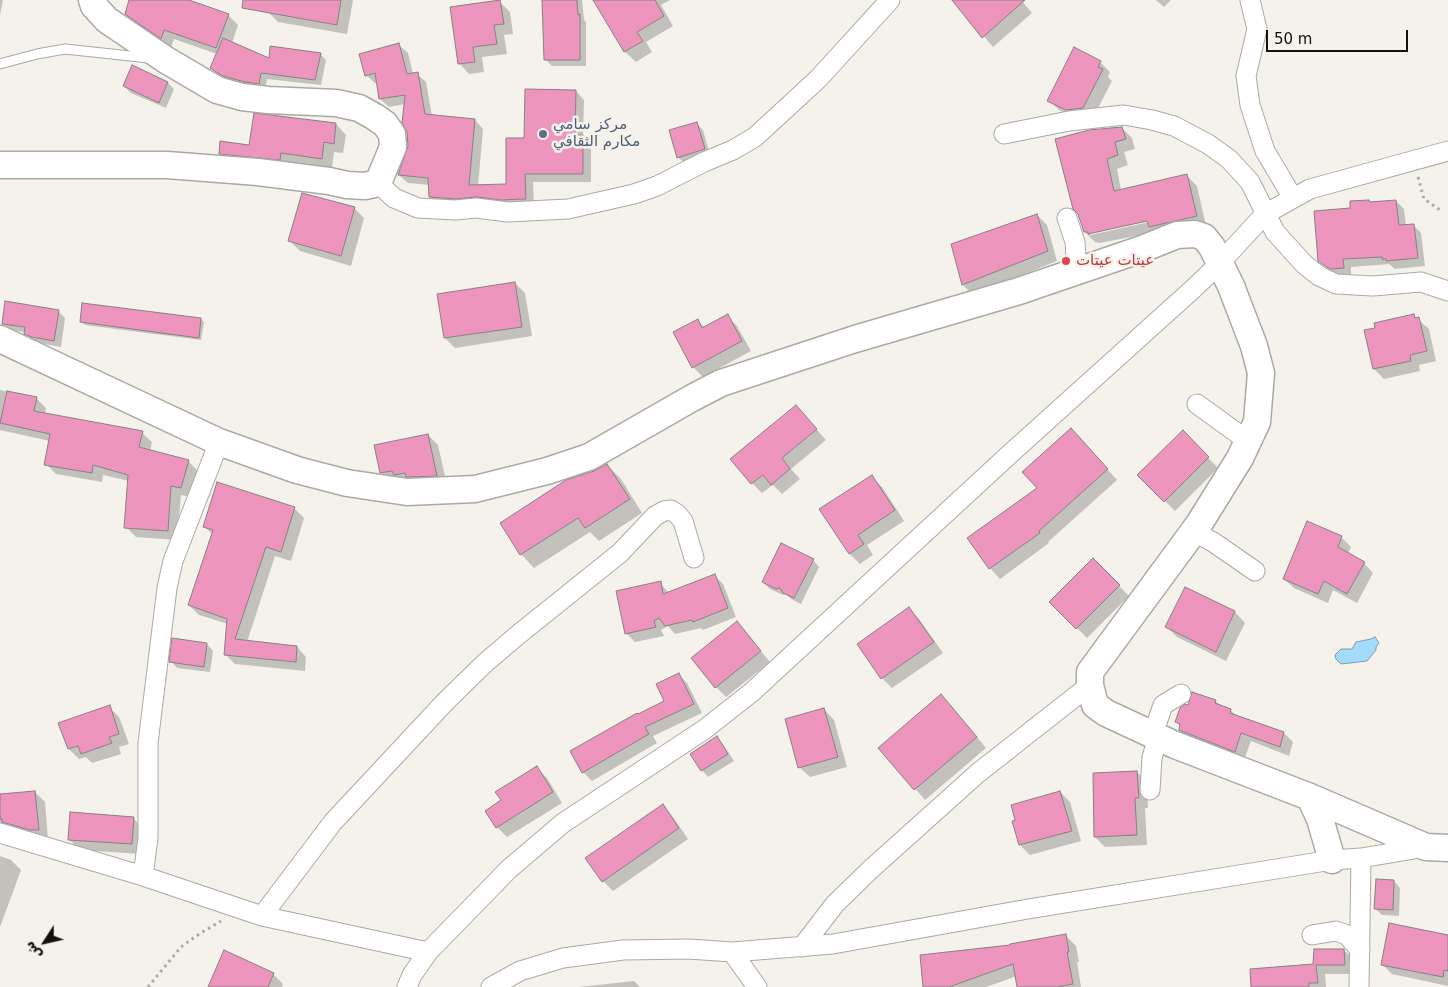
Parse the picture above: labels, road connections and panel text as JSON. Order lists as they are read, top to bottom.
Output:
{
  "places": ["مركز سامي مكارم الثقافي", "عيتات عيتات"],
  "scale_bar": "50 m",
  "north": "bottom left"
}
